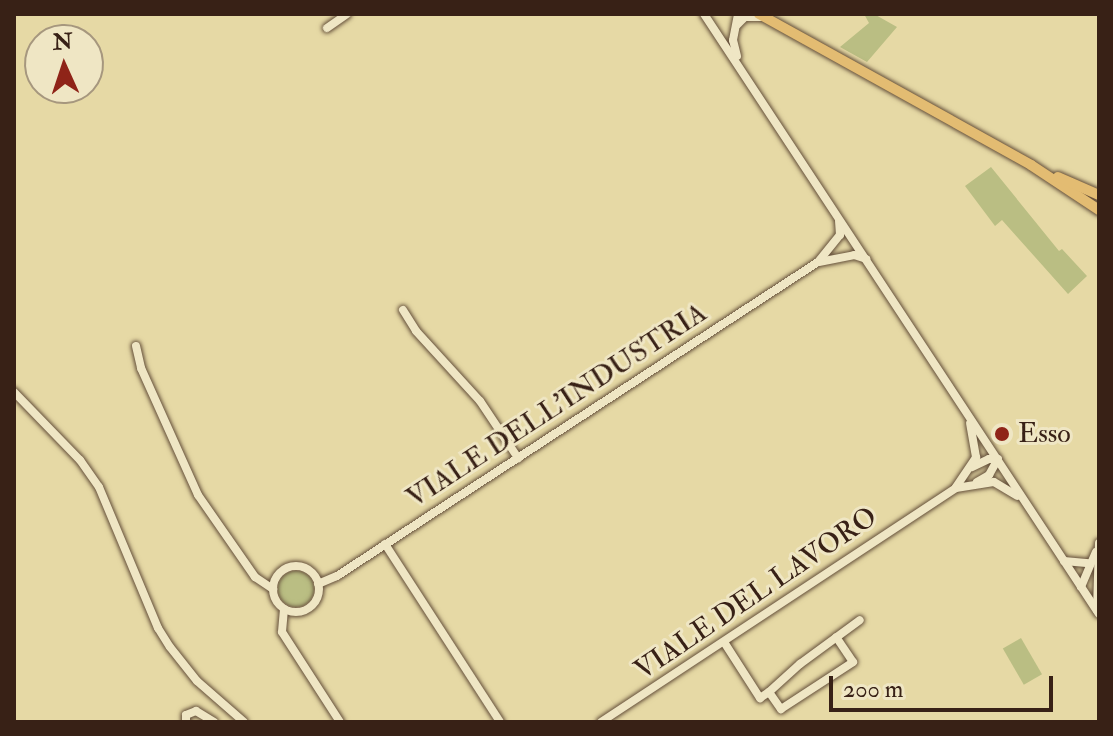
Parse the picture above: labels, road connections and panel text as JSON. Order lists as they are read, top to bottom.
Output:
{
  "streets": {
    "street": ["VIALE DELL'INDUSTRIA", "VIALE DEL LAVORO"]
  },
  "places": ["Esso"],
  "scale_bar": "200 m",
  "north": "top"
}
